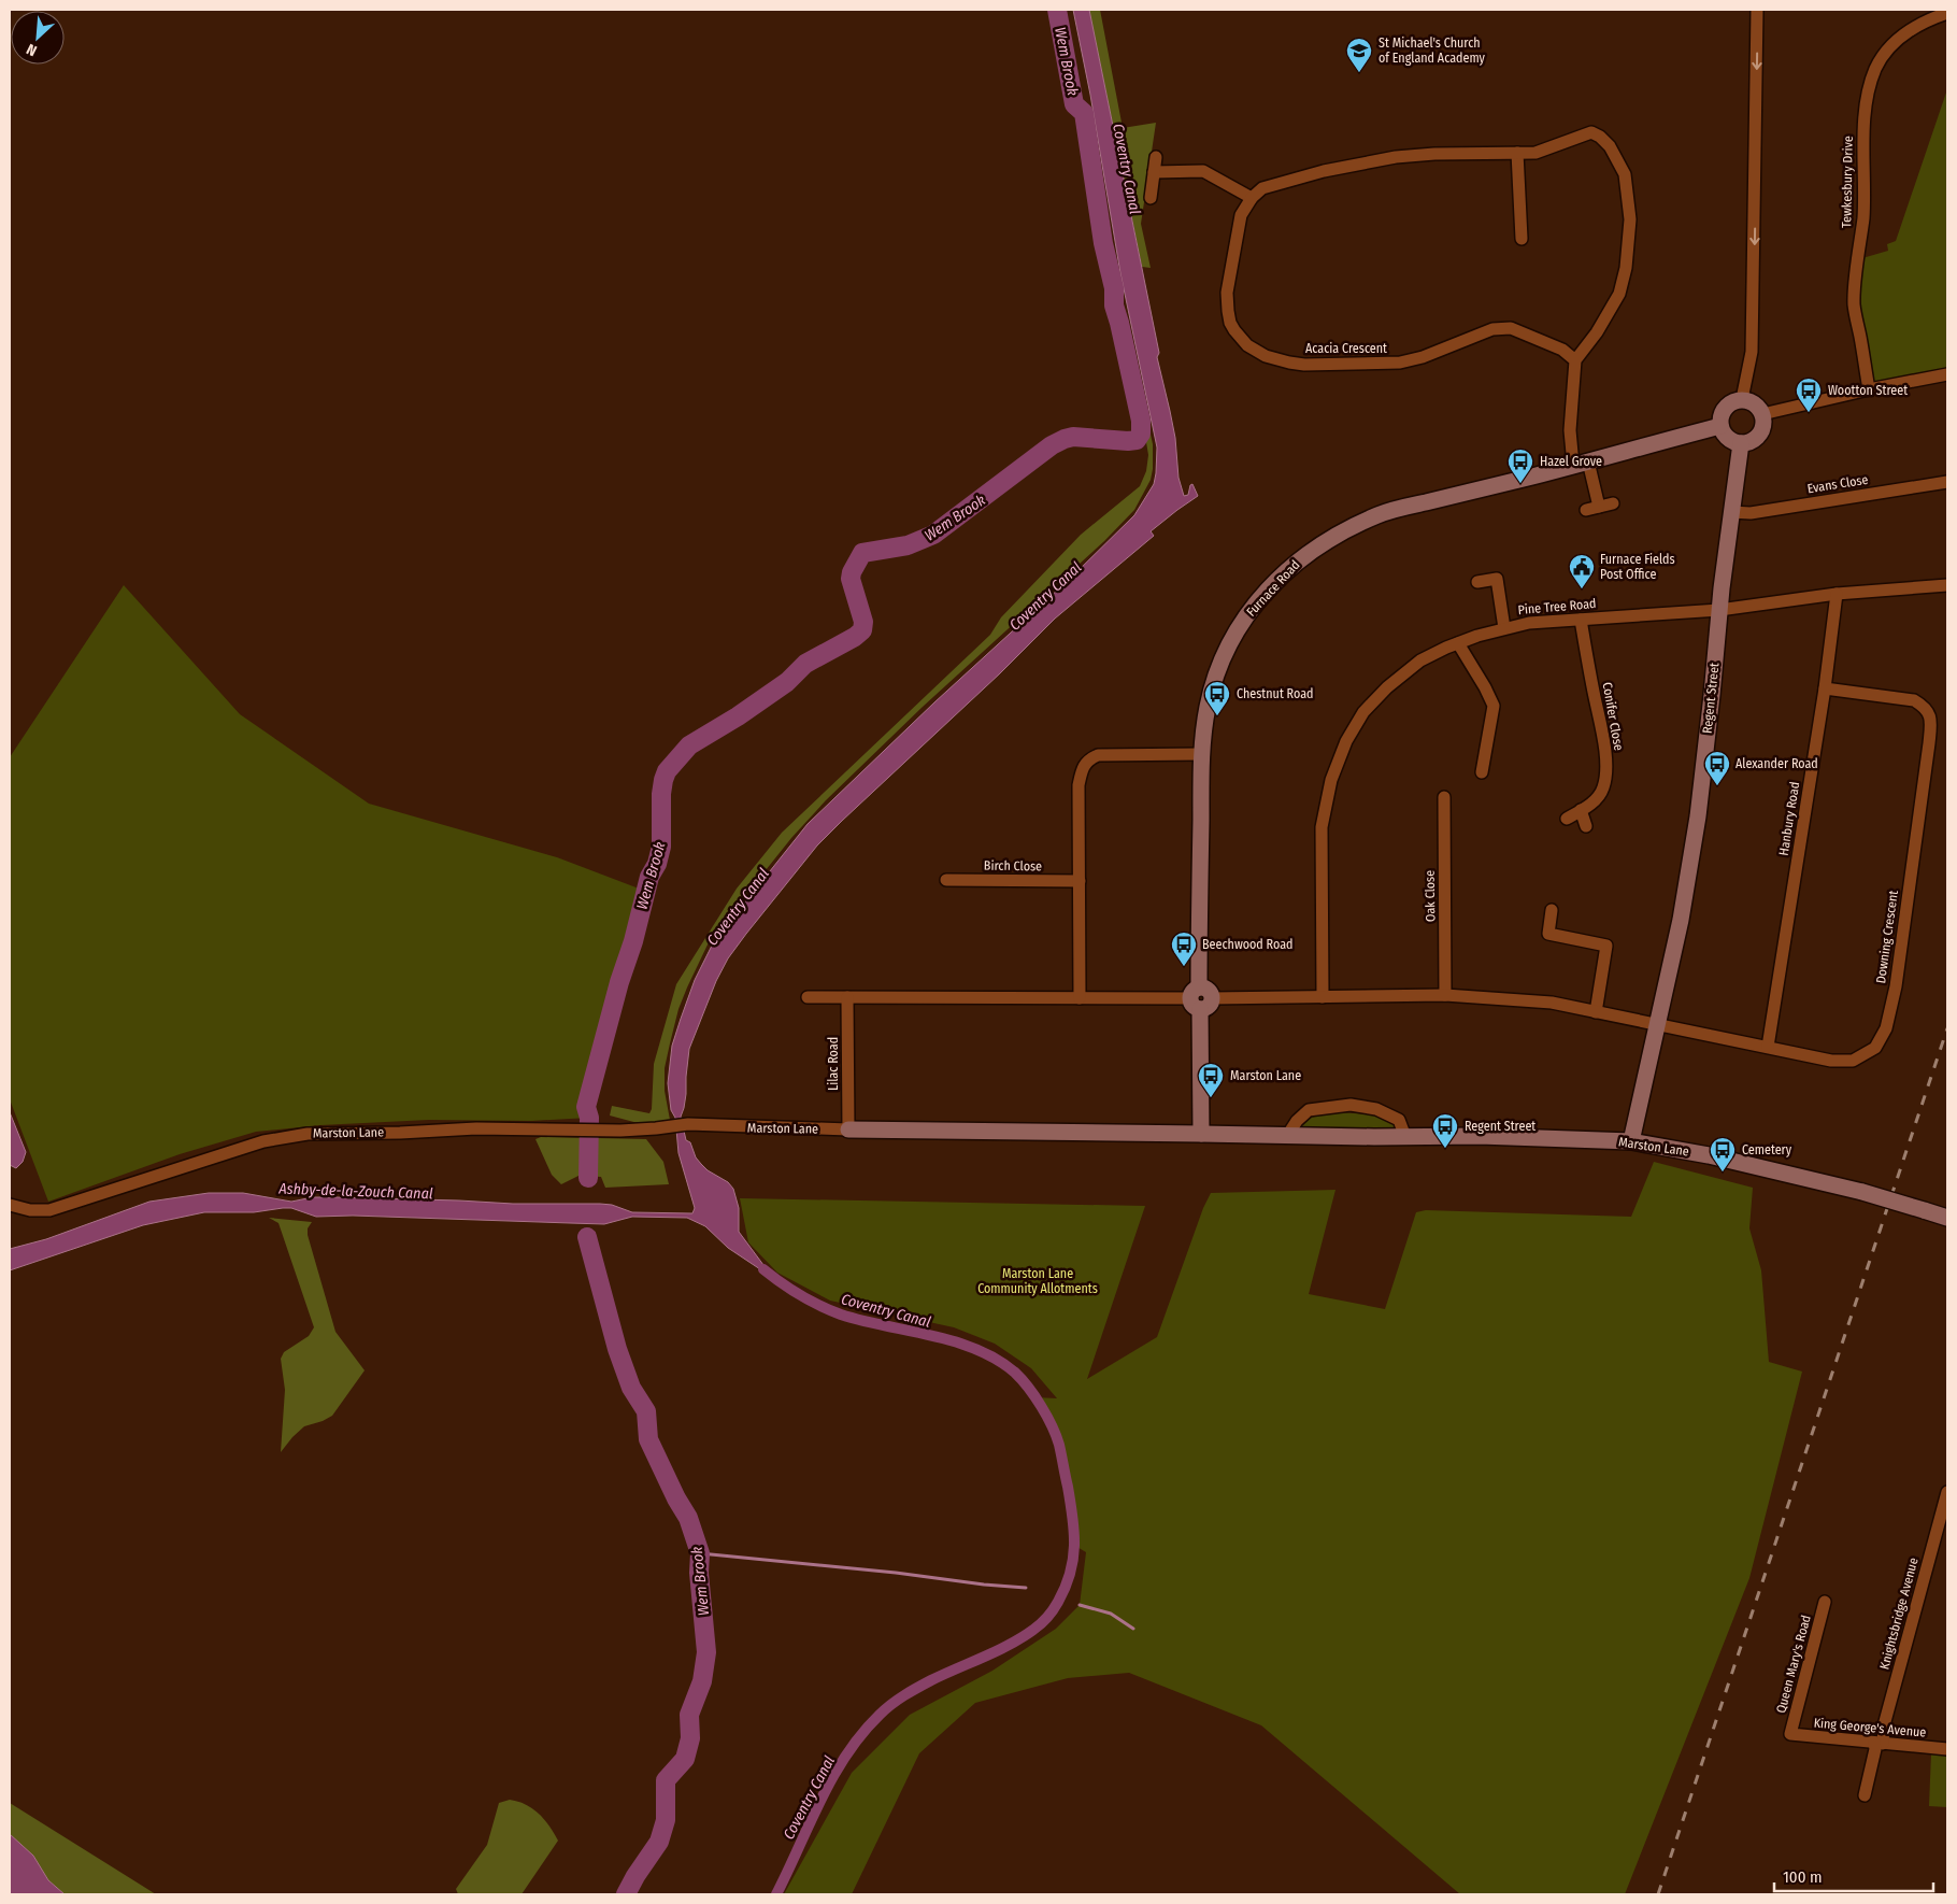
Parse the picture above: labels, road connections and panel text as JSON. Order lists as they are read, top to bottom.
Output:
{
  "streets": {
    "street": [
      "Tewkesbury Drive",
      "Acacia Crescent",
      "Evans Close",
      "Furnace Road",
      "Pine Tree Road",
      "Regent Street",
      "Conifer Close",
      "Hanbury Road",
      "Birch Close",
      "Oak Close",
      "Downing Crescent",
      "Lilac Road",
      "Marston Lane",
      "Knightsbridge Avenue",
      "Queen Mary's Road",
      "King George's Avenue"
    ]
  },
  "crossings": [
    ["Evans Close", "Regent Street"],
    ["Furnace Road", "Regent Street"],
    ["Furnace Road", "Marston Lane"],
    ["Pine Tree Road", "Regent Street"],
    ["Pine Tree Road", "Conifer Close"],
    ["Regent Street", "Downing Crescent"],
    ["Regent Street", "Marston Lane"],
    ["Hanbury Road", "Downing Crescent"],
    ["Lilac Road", "Marston Lane"],
    ["Knightsbridge Avenue", "King George's Avenue"],
    ["Queen Mary's Road", "King George's Avenue"]
  ],
  "water": ["Wem Brook", "Coventry Canal", "Ashby-de-la-Zouch Canal"],
  "parks": ["Marston Lane Community Allotments"],
  "places": {
    "school or university": ["St Michael's Church of England Academy"],
    "bus stop": [
      "Wootton Street",
      "Hazel Grove",
      "Chestnut Road",
      "Alexander Road",
      "Beechwood Road",
      "Marston Lane",
      "Regent Street",
      "Cemetery"
    ],
    "public building": ["Furnace Fields Post Office"]
  },
  "scale_bar": "100 m",
  "north": "bottom left"
}
